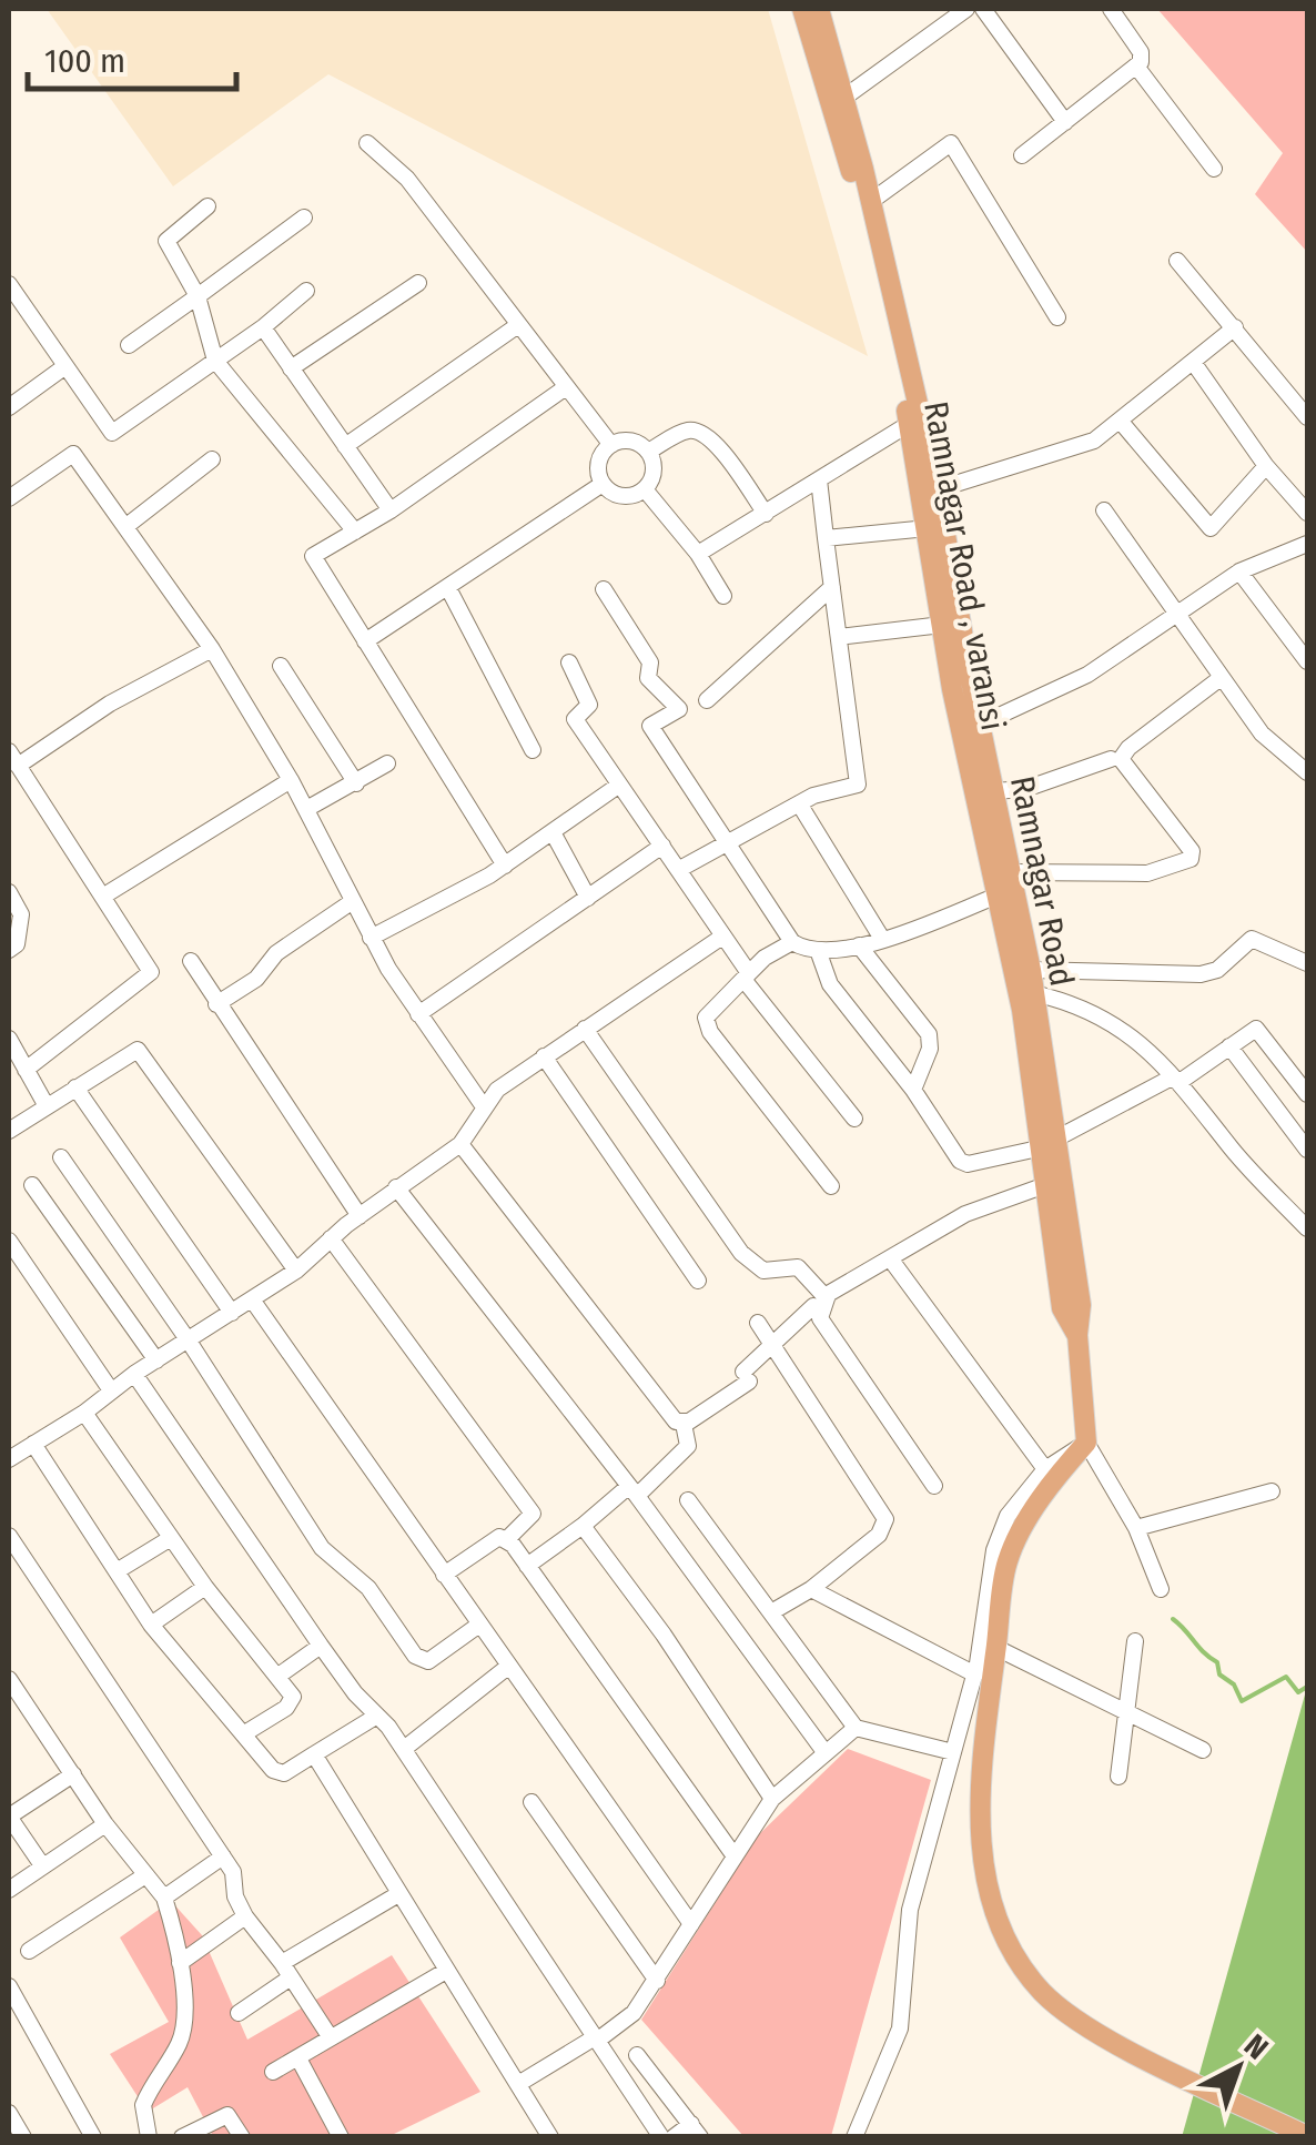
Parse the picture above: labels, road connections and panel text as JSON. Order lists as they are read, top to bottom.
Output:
{
  "streets": {
    "main road": ["Ramnagar Road , varansi", "Ramnagar Road"]
  },
  "crossings": [
    ["Ramnagar Road , varansi", "Ramnagar Road"]
  ],
  "scale_bar": "100 m",
  "north": "top right"
}
